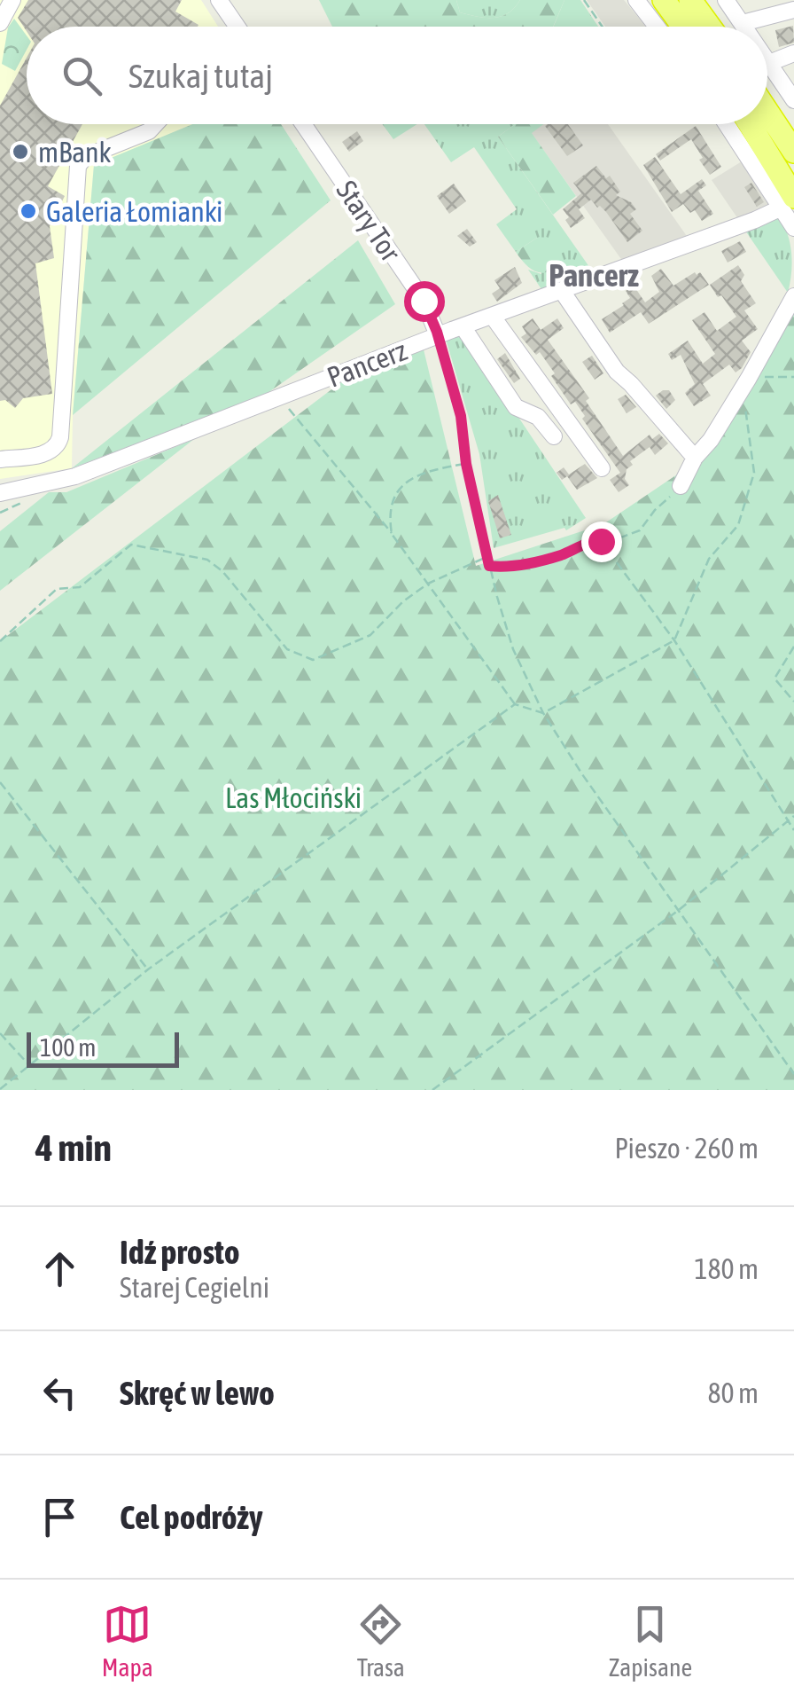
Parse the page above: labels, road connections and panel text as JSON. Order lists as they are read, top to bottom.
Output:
{
  "streets": {
    "street": ["Stary Tor", "Pancerz"]
  },
  "crossings": [
    ["Stary Tor", "Pancerz"]
  ],
  "districts": ["Pancerz"],
  "parks": ["Las Młociński"],
  "places": ["mBank", "Galeria Łomianki"],
  "scale_bar": "100 m",
  "page": {
    "search": "Szukaj tutaj",
    "scale": "100 m",
    "heading": ["4 min", "Pieszo · 260 m"],
    "list": [
      ["Idź prosto", "Starej Cegielni", "180 m"],
      ["Skręć w lewo", "80 m"],
      "Cel podróży"
    ],
    "nav": ["Mapa", "Trasa", "Zapisane"]
  }
}
